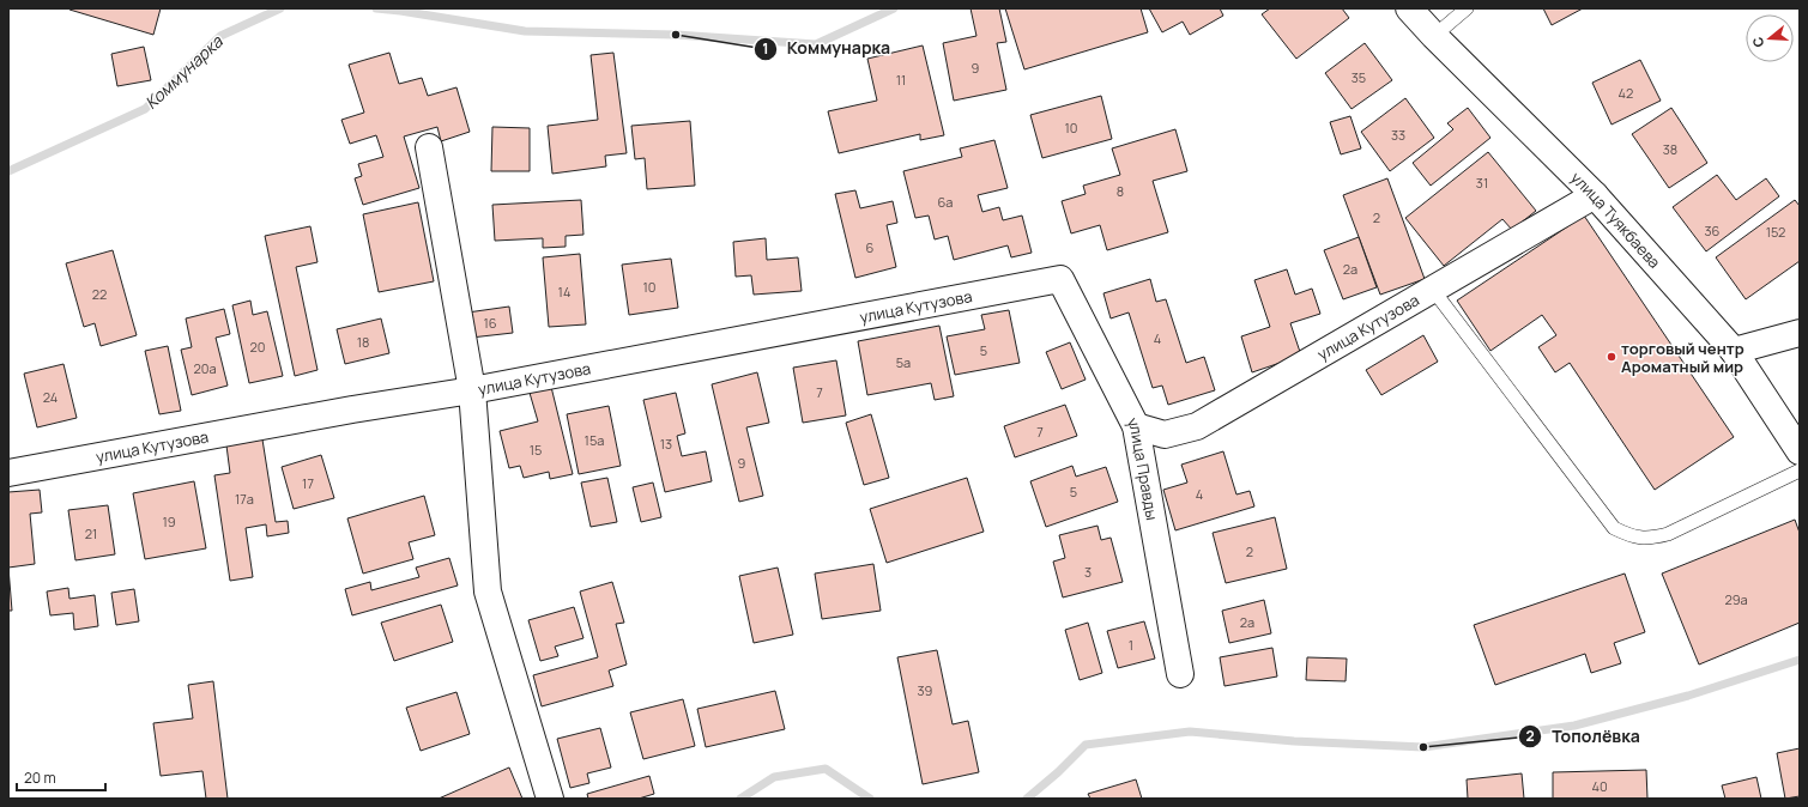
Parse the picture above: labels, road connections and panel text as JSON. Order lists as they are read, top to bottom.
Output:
{
  "streets": {
    "street": ["улица Туякбаева", "улица Кутузова", "улица Правды"]
  },
  "crossings": [
    ["улица Туякбаева", "улица Кутузова"],
    ["улица Кутузова", "улица Правды"]
  ],
  "water": ["Коммунарка"],
  "places": ["Коммунарка", "торговый чентр Ароматный мир", "Тополёвка"],
  "house_numbers": [
    "9",
    "35",
    "11",
    "42",
    "10",
    "33",
    "38",
    "31",
    "8",
    "6а",
    "2",
    "36",
    "152",
    "6",
    "2а",
    "10",
    "14",
    "22",
    "16",
    "4",
    "18",
    "20",
    "5",
    "5а",
    "20а",
    "7",
    "24",
    "7",
    "15а",
    "13",
    "15",
    "9",
    "17",
    "5",
    "4",
    "17а",
    "19",
    "21",
    "2",
    "3",
    "29а",
    "2а",
    "1",
    "39",
    "40"
  ],
  "scale_bar": "20 m",
  "north": "left"
}
